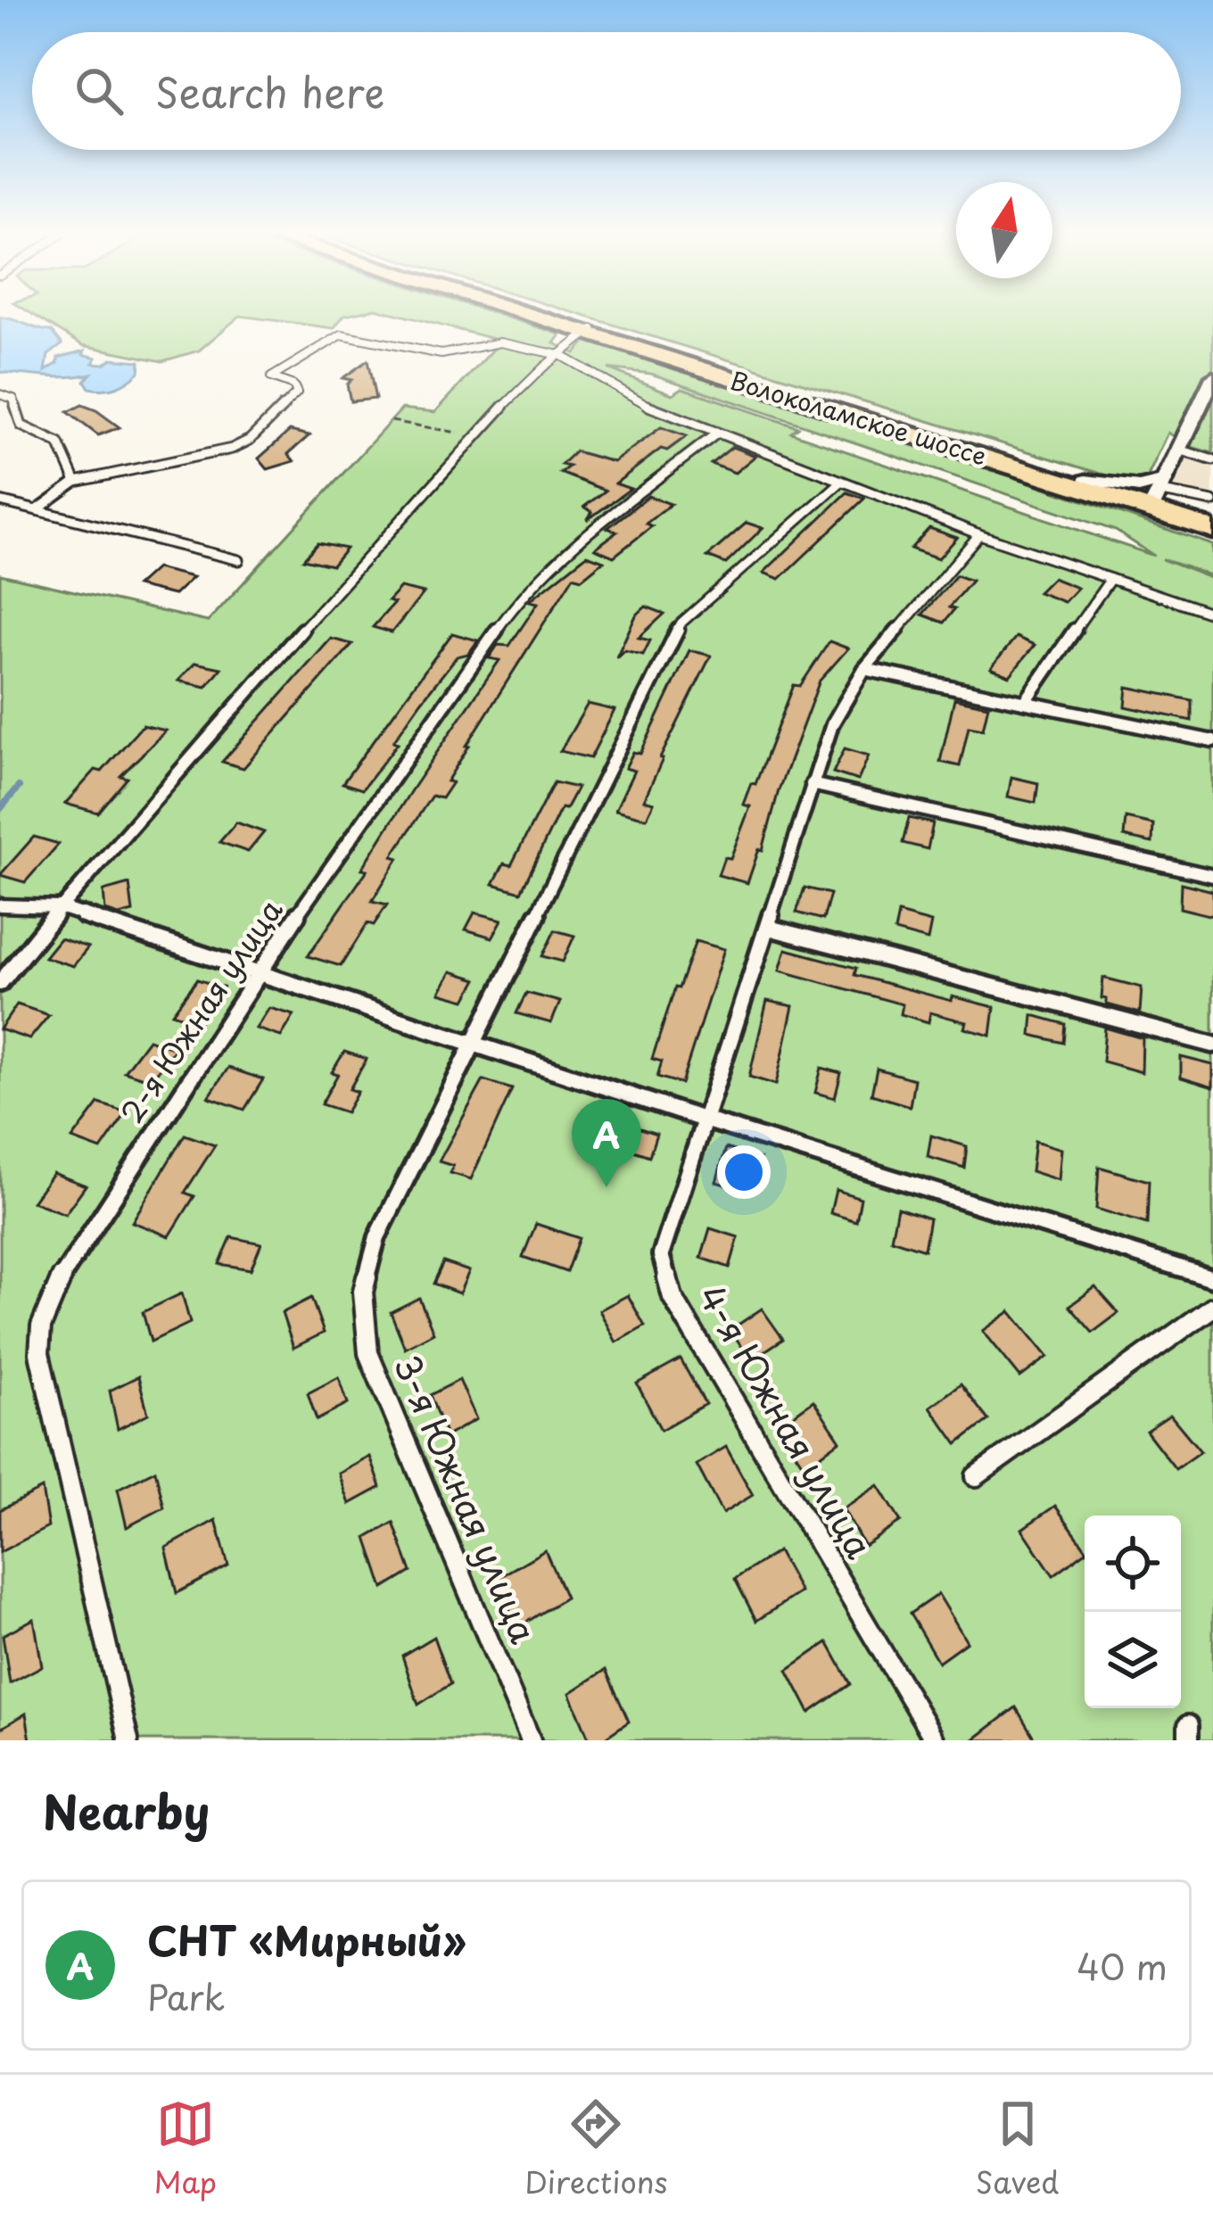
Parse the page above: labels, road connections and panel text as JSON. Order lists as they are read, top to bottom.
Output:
{
  "streets": {
    "main road": ["Волоколамское шоссе"],
    "lane": ["2-я Южная улица", "4-я Южная улица", "3-я Южная улица"]
  },
  "north": "top",
  "page": {
    "search": "Search here",
    "pins": "A",
    "heading": "Nearby",
    "list": [
      {
        "mark": "A",
        "name": "СНТ «Мирный»",
        "note": "Park",
        "value": "40 m"
      }
    ],
    "nav": ["Map", "Directions", "Saved"]
  }
}
